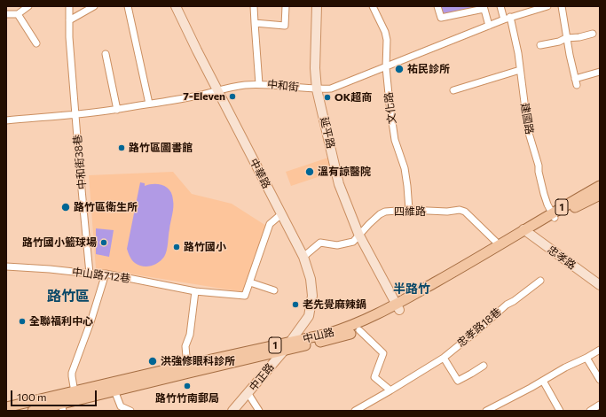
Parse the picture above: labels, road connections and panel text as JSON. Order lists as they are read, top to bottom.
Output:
{
  "streets": {
    "main road": ["1", "中山路"],
    "street": [
      "中和街",
      "文化路",
      "建國路",
      "延平路",
      "中和街38巷",
      "中華路",
      "四維路",
      "忠孝路",
      "中山路712巷",
      "忠孝路18巷",
      "中正路"
    ]
  },
  "crossings": [
    ["中和街", "文化路"],
    ["中和街", "建國路"],
    ["中和街", "延平路"],
    ["中和街", "中和街38巷"],
    ["中和街", "中華路"],
    ["文化路", "四維路"],
    ["建國路", "中山路"],
    ["延平路", "四維路"],
    ["延平路", "中山路"],
    ["中和街38巷", "中山路712巷"],
    ["中華路", "四維路"],
    ["中華路", "中山路"],
    ["中華路", "中正路"],
    ["四維路", "中山路"],
    ["忠孝路", "中山路"],
    ["中山路", "中正路"]
  ],
  "districts": ["半路竹", "路竹區"],
  "places": [
    "祐民診所",
    "7-Eleven",
    "OK超商",
    "路竹區圖書館",
    "溫有諒醫院",
    "路竹區衛生所",
    "路竹國小籃球場",
    "路竹國小",
    "老先覺麻辣鍋",
    "全聯福利中心",
    "洪強修眼科診所",
    "路竹竹南郵局"
  ],
  "scale_bar": "100 m"
}
